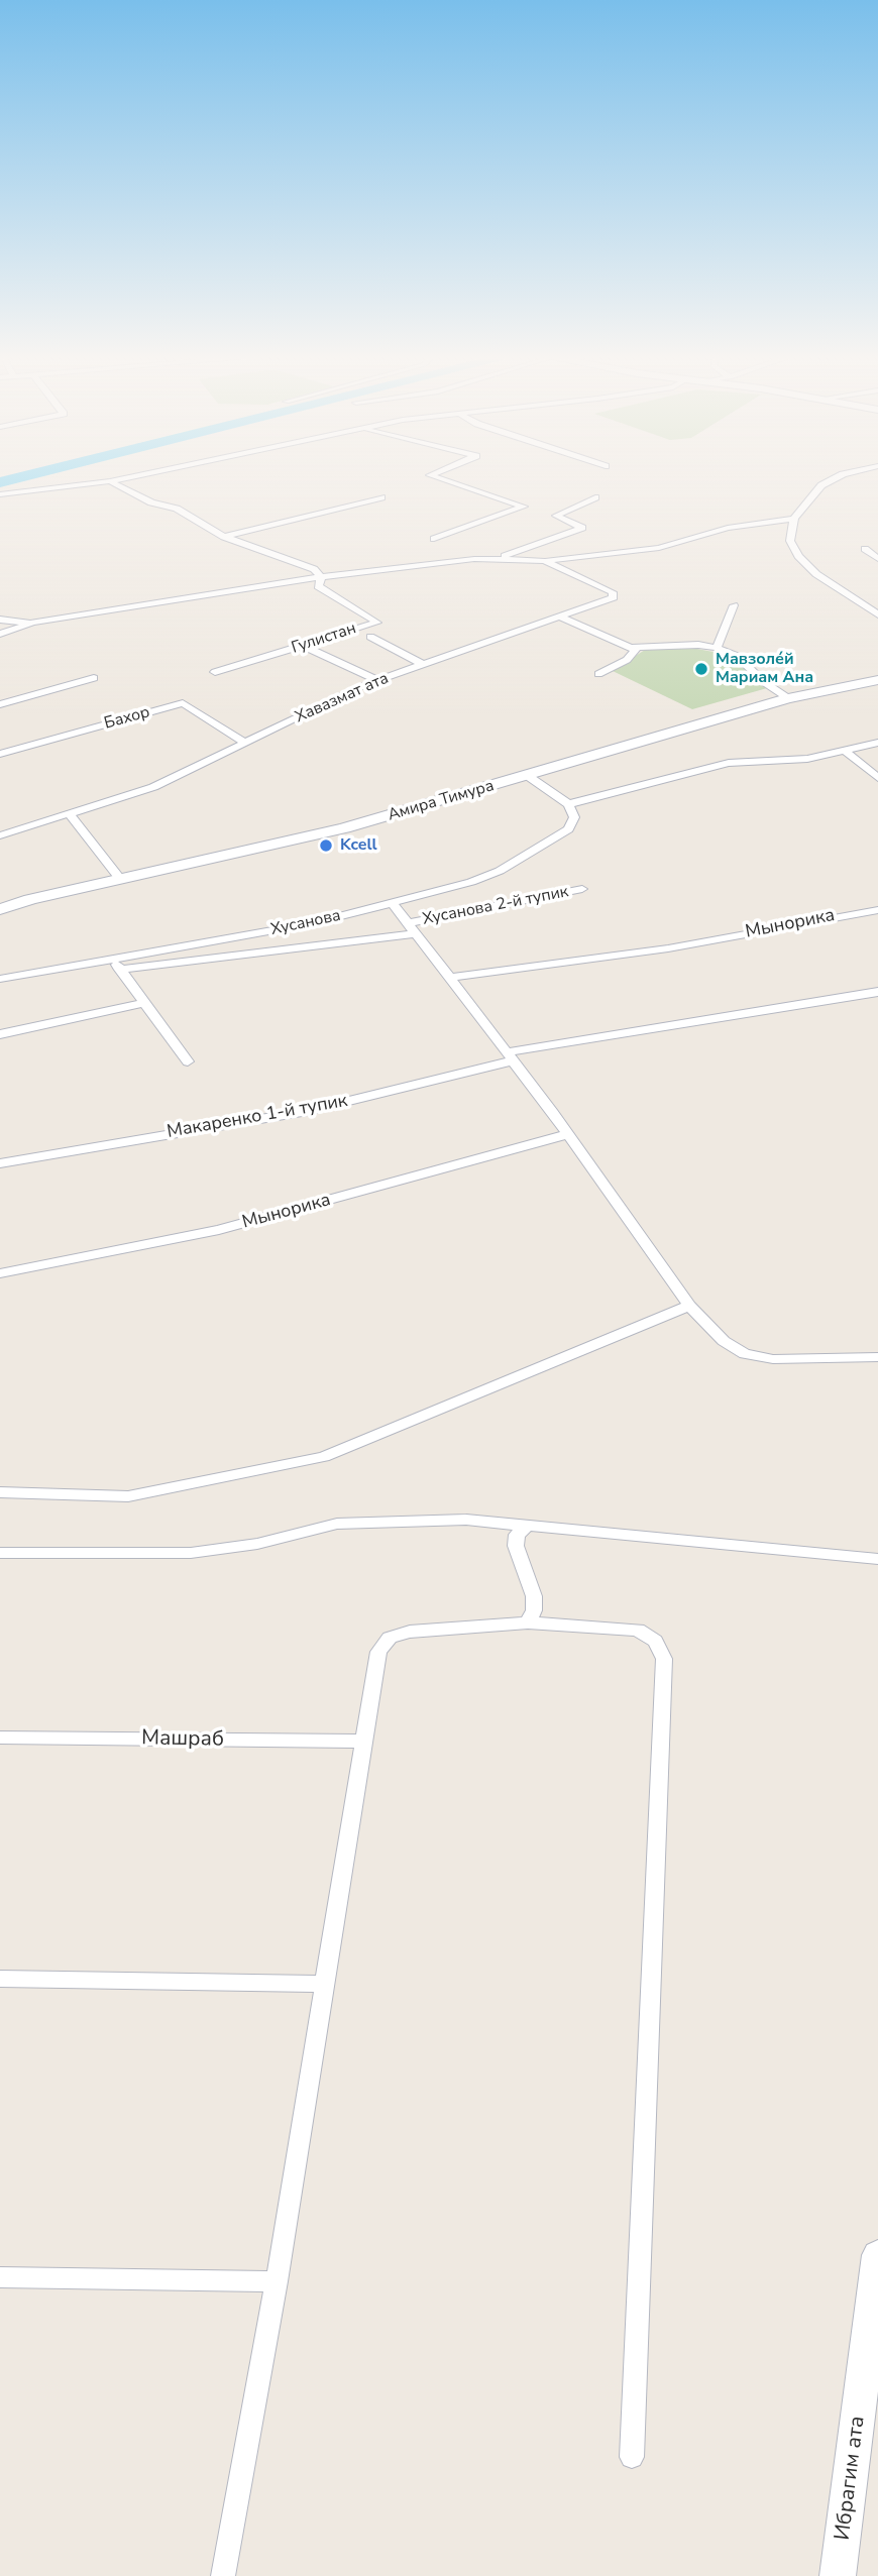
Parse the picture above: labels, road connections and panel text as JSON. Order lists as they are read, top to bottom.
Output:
{
  "streets": {
    "street": [
      "Гулистан",
      "Хавазмат ата",
      "Бахор",
      "Амира Тимура",
      "Хусанова 2-й тупик",
      "Хусанова",
      "Мынорика",
      "Макаренко 1-й тупик",
      "Машраб",
      "Ибрагим ата"
    ]
  },
  "crossings": [
    ["Хавазмат ата", "Бахор"]
  ],
  "places": ["Мавзоле́й Мариам Ана", "Kcell"]
}
